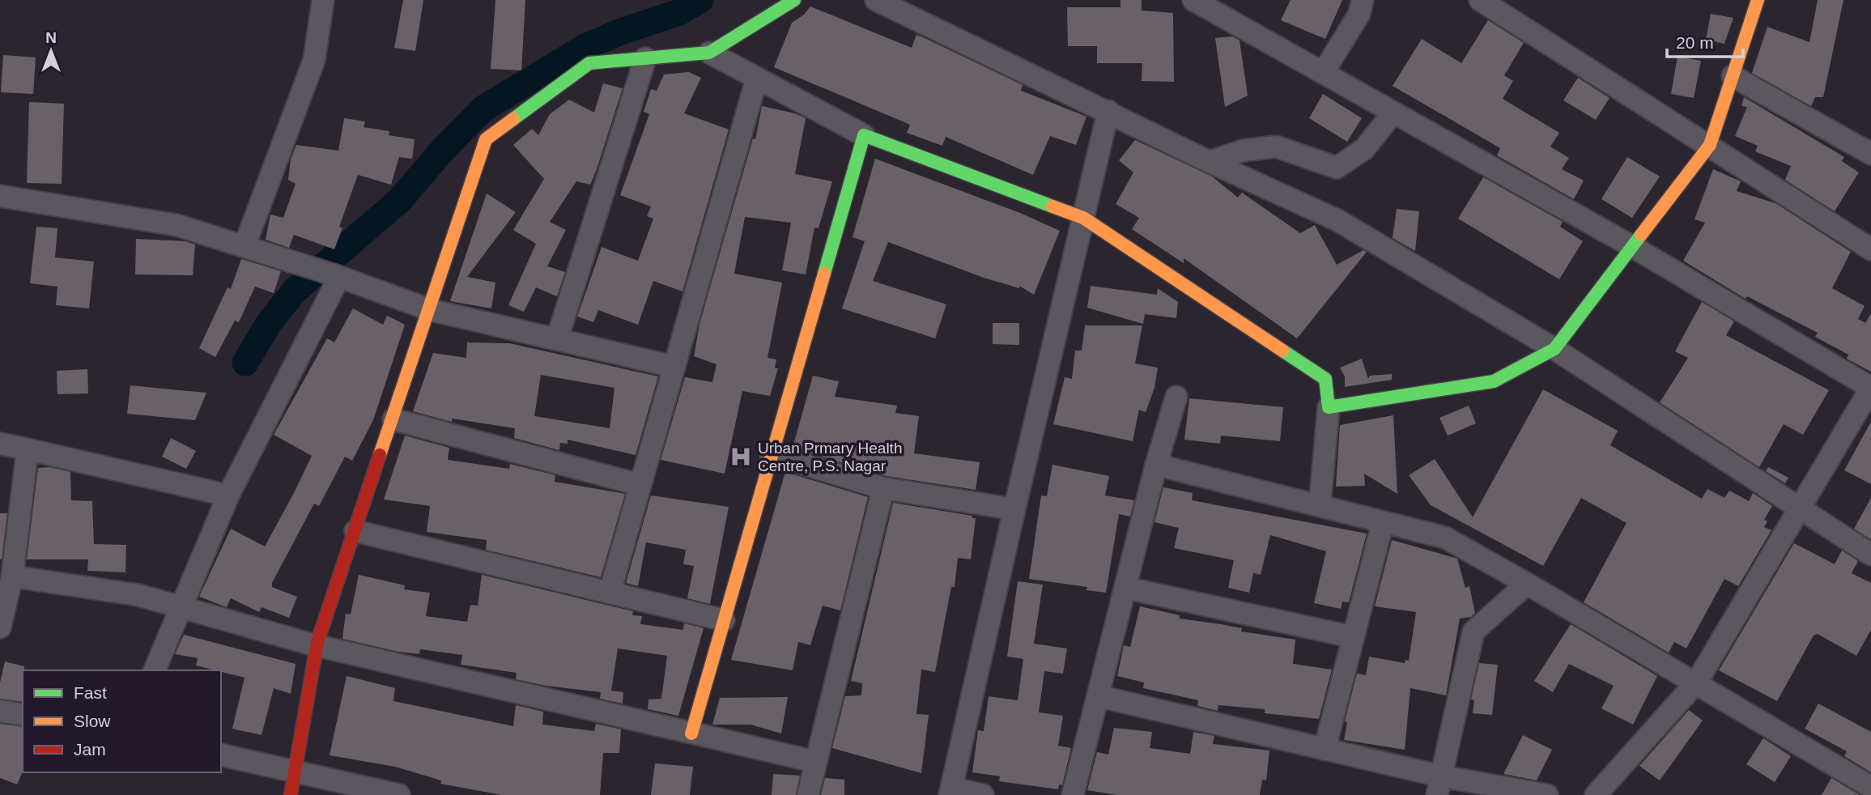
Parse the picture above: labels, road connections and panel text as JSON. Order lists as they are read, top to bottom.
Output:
{
  "places": {
    "hospital": ["Urban Prmary Health Centre, P.S. Nagar"]
  },
  "legend": ["Fast", "Slow", "Jam"],
  "scale_bar": "20 m",
  "north": "top"
}
